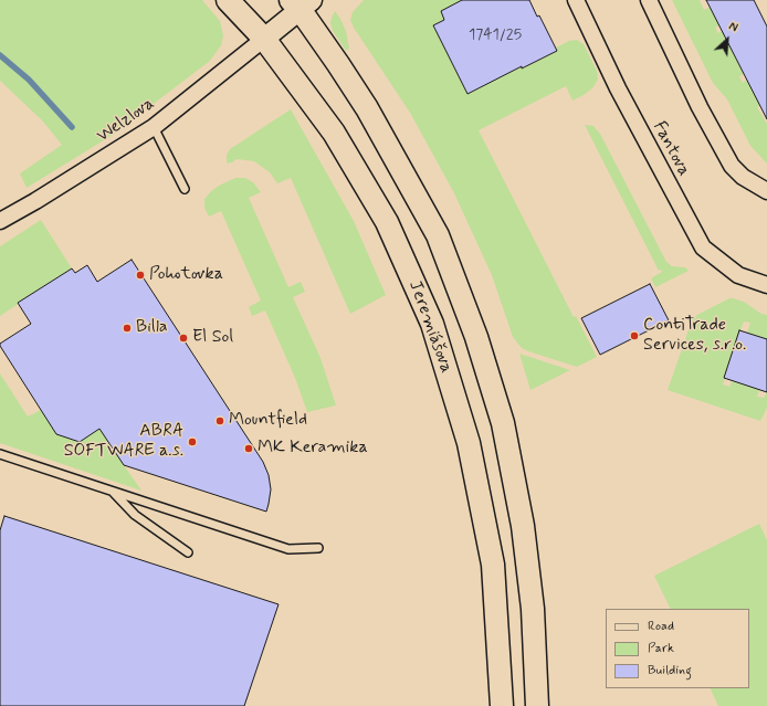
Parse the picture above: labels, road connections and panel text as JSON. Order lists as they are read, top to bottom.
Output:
{
  "streets": {
    "main road": ["Jeremiášova"],
    "street": ["Welzlova", "Fantova"]
  },
  "crossings": [
    ["Welzlova", "Jeremiášova"]
  ],
  "places": [
    "Pohotovka",
    "Billa",
    "ContiTrade Services, s.r.o.",
    "El Sol",
    "Mountfield",
    "ABRA SOFTWARE a.s.",
    "MK Keramika"
  ],
  "house_numbers": ["1741/25"],
  "legend": ["Road", "Park", "Building"],
  "north": "top right"
}
